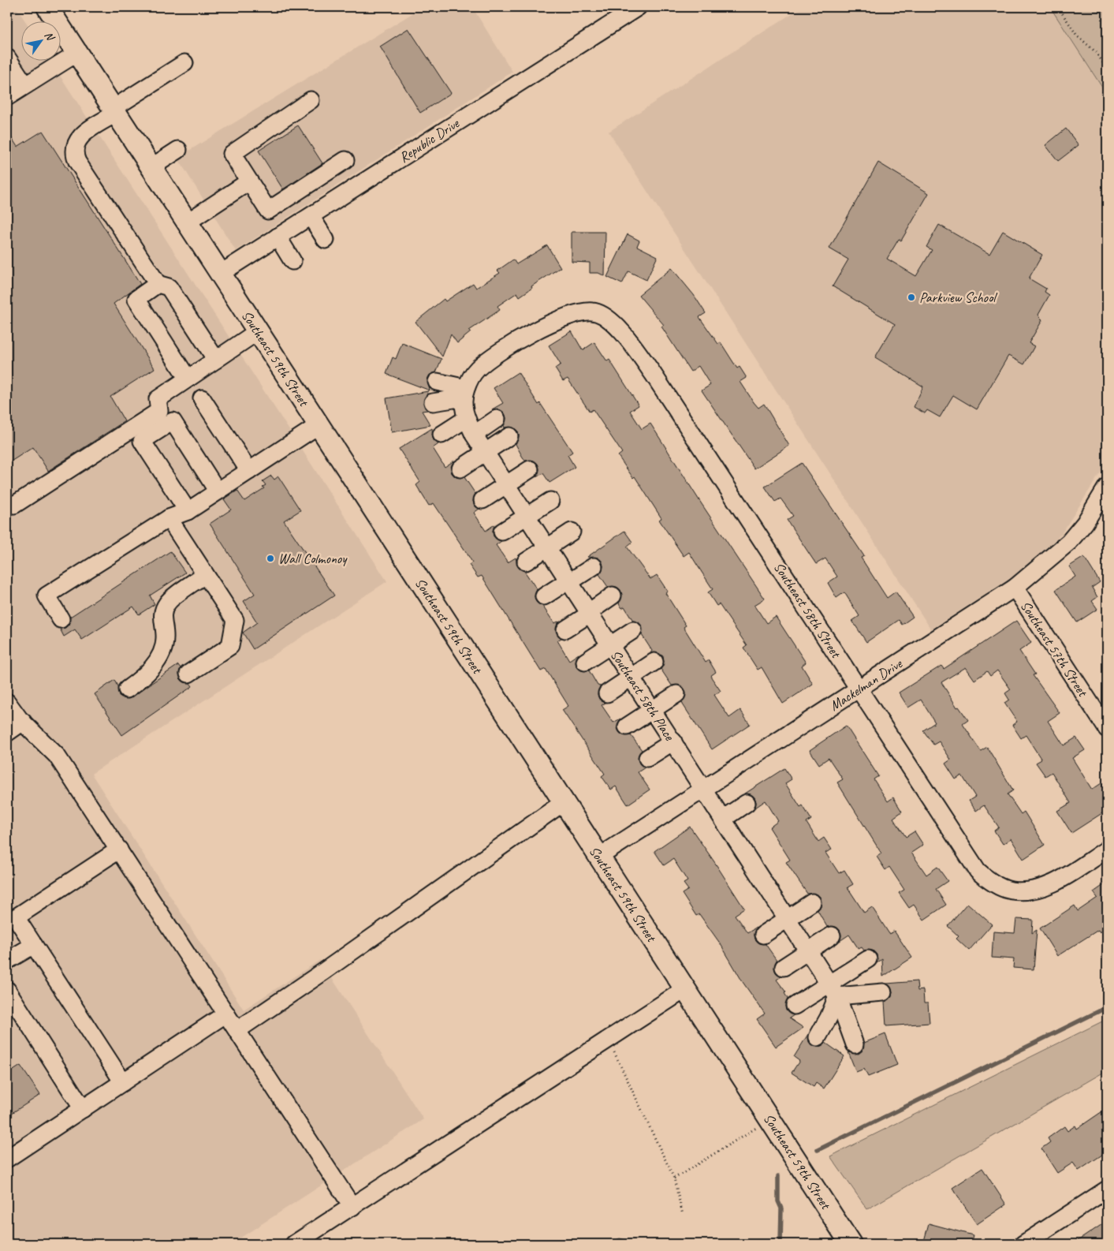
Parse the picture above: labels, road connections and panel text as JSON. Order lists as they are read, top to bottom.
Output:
{
  "streets": {
    "main road": ["Southeast 59th Street"],
    "street": [
      "Republic Drive",
      "Southeast 58th Street",
      "Southeast 57th Street",
      "Mackelman Drive",
      "Southeast 58th Place"
    ]
  },
  "crossings": [
    ["Republic Drive", "Southeast 59th Street"],
    ["Southeast 59th Street", "Mackelman Drive"],
    ["Southeast 58th Street", "Mackelman Drive"],
    ["Southeast 58th Street", "Southeast 58th Place"],
    ["Southeast 57th Street", "Mackelman Drive"],
    ["Mackelman Drive", "Southeast 58th Place"]
  ],
  "places": ["Parkview School", "Wall Colmonoy"],
  "north": "top right"
}
